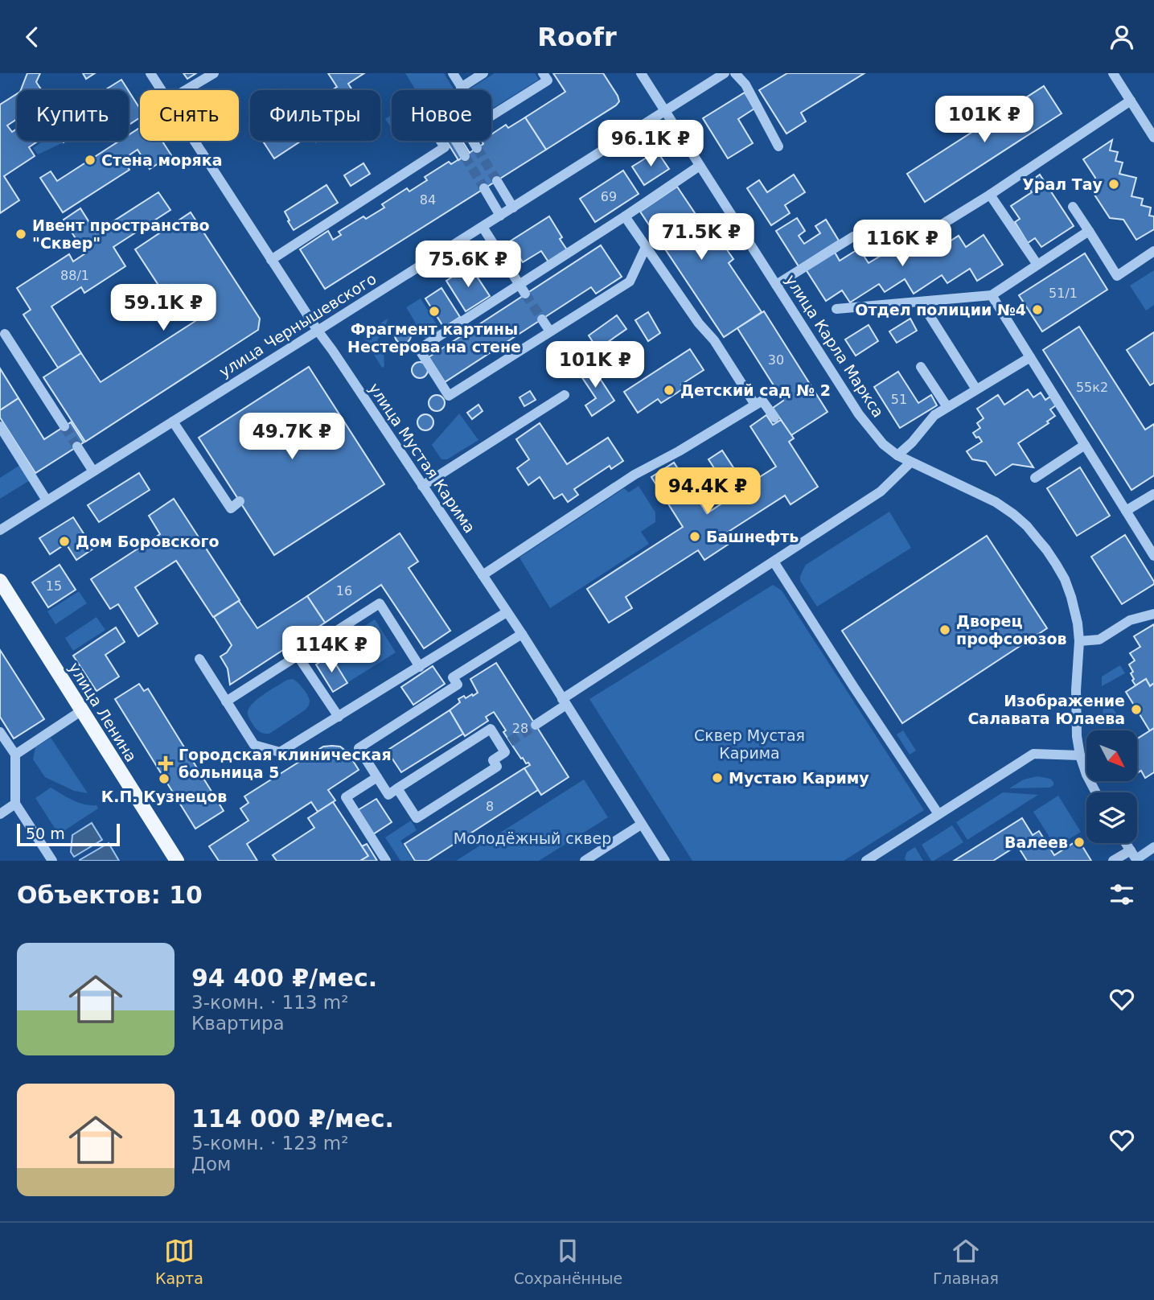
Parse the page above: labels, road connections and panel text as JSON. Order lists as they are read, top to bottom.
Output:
{
  "streets": {
    "main road": ["улица Ленина"],
    "street": ["улица Чернышевского", "улица Карла Маркса", "улица Мустая Карима"]
  },
  "crossings": [
    ["улица Чернышевского", "улица Карла Маркса"],
    ["улица Чернышевского", "улица Мустая Карима"]
  ],
  "parks": ["Сквер Мустая Карима", "Молодёжный сквер"],
  "places": {
    "other": [
      "Стена моряка",
      "Урал Тау",
      "Ивент пространство \"Сквер\"",
      "Отдел полиции №4",
      "Фрагмент картины Нестерова на стене",
      "Детский сад № 2",
      "Башнефть",
      "Дом Боровского",
      "Дворец профсоюзов",
      "Изображение Салавата Юлаева",
      "Мустаю Кариму",
      "К.П. Кузнецов",
      "Валеев"
    ],
    "health": ["Городская клиническая больница 5"]
  },
  "house_numbers": [
    "69",
    "84",
    "88/1",
    "51/1",
    "30",
    "55к2",
    "51",
    "15",
    "16",
    "28",
    "8"
  ],
  "scale_bar": "50 m",
  "north": "bottom right",
  "page": {
    "header": "Roofr",
    "chip": [
      "Купить",
      "Снять",
      "Фильтры",
      "Новое"
    ],
    "price": [
      "101K ₽",
      "96.1K ₽",
      "71.5K ₽",
      "116K ₽",
      "75.6K ₽",
      "59.1K ₽",
      "101K ₽",
      "49.7K ₽",
      "94.4K ₽",
      "114K ₽"
    ],
    "scale": "50 m",
    "heading": "Объектов: 10",
    "list": [
      {
        "name": "94 400 ₽/мес.",
        "note": "3-комн. · 113 m² · Квартира"
      },
      {
        "name": "114 000 ₽/мес.",
        "note": "5-комн. · 123 m² · Дом"
      }
    ],
    "tabs": ["Карта", "Сохранённые", "Главная"]
  }
}
